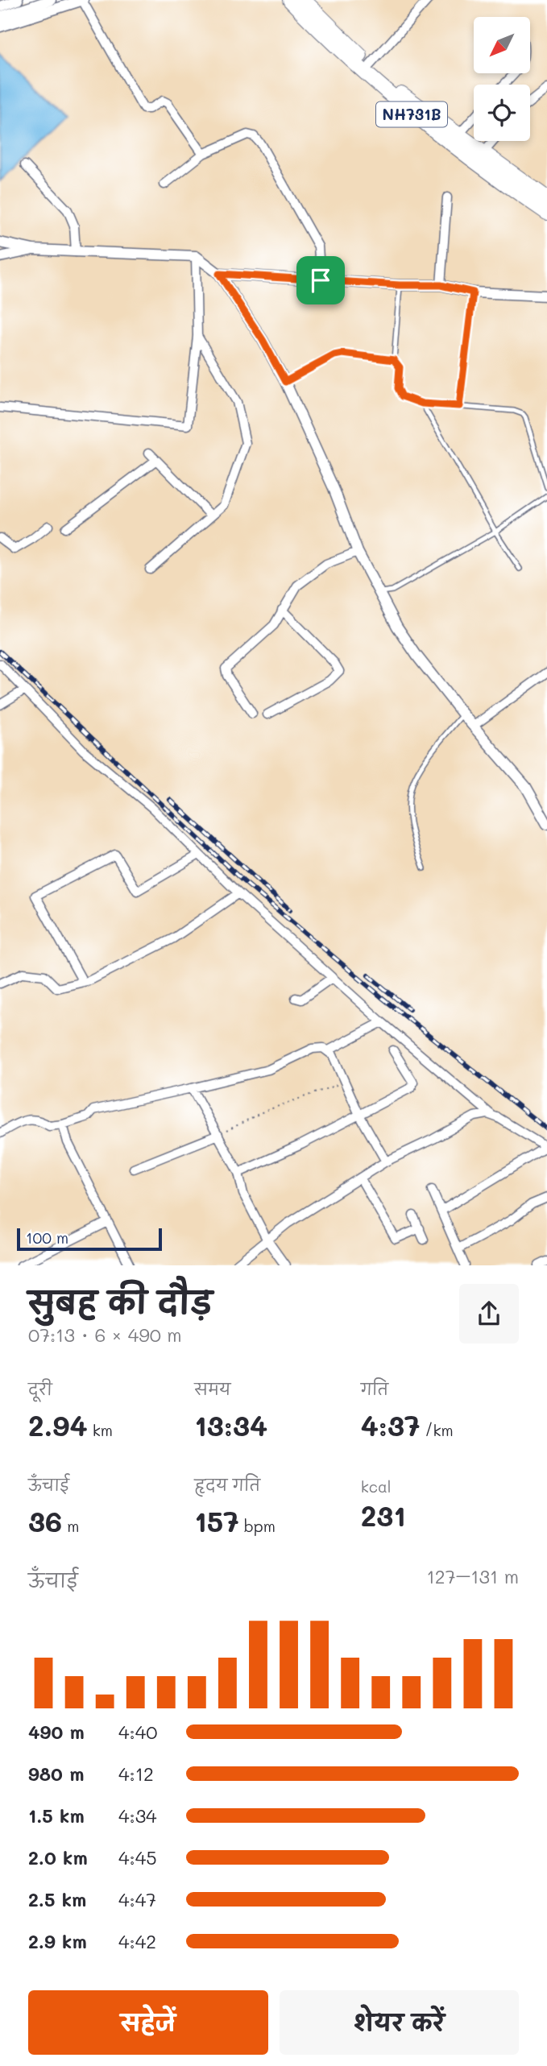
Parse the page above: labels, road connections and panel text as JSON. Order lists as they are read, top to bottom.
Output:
{
  "streets": {
    "highway": ["NH731B"]
  },
  "scale_bar": "100 m",
  "north": "bottom left",
  "page": {
    "scale": "100 m",
    "heading": ["सुबह की दौड़", "07:13 · 6 × 490 m"],
    "stats": [
      ["दूरी", "2.94 km"],
      ["समय", "13:34"],
      ["गति", "4:37 /km"],
      ["ऊँचाई", "36 m"],
      ["हृदय गति", "157 bpm"],
      ["kcal", "231"]
    ],
    "chart": ["ऊँचाई", "127–131 m"],
    "list": [
      {
        "name": "490 m",
        "note": "4:40"
      },
      {
        "name": "980 m",
        "note": "4:12"
      },
      {
        "name": "1.5 km",
        "note": "4:34"
      },
      {
        "name": "2.0 km",
        "note": "4:45"
      },
      {
        "name": "2.5 km",
        "note": "4:47"
      },
      {
        "name": "2.9 km",
        "note": "4:42"
      }
    ],
    "buttons": ["सहेजें", "शेयर करें"]
  }
}
